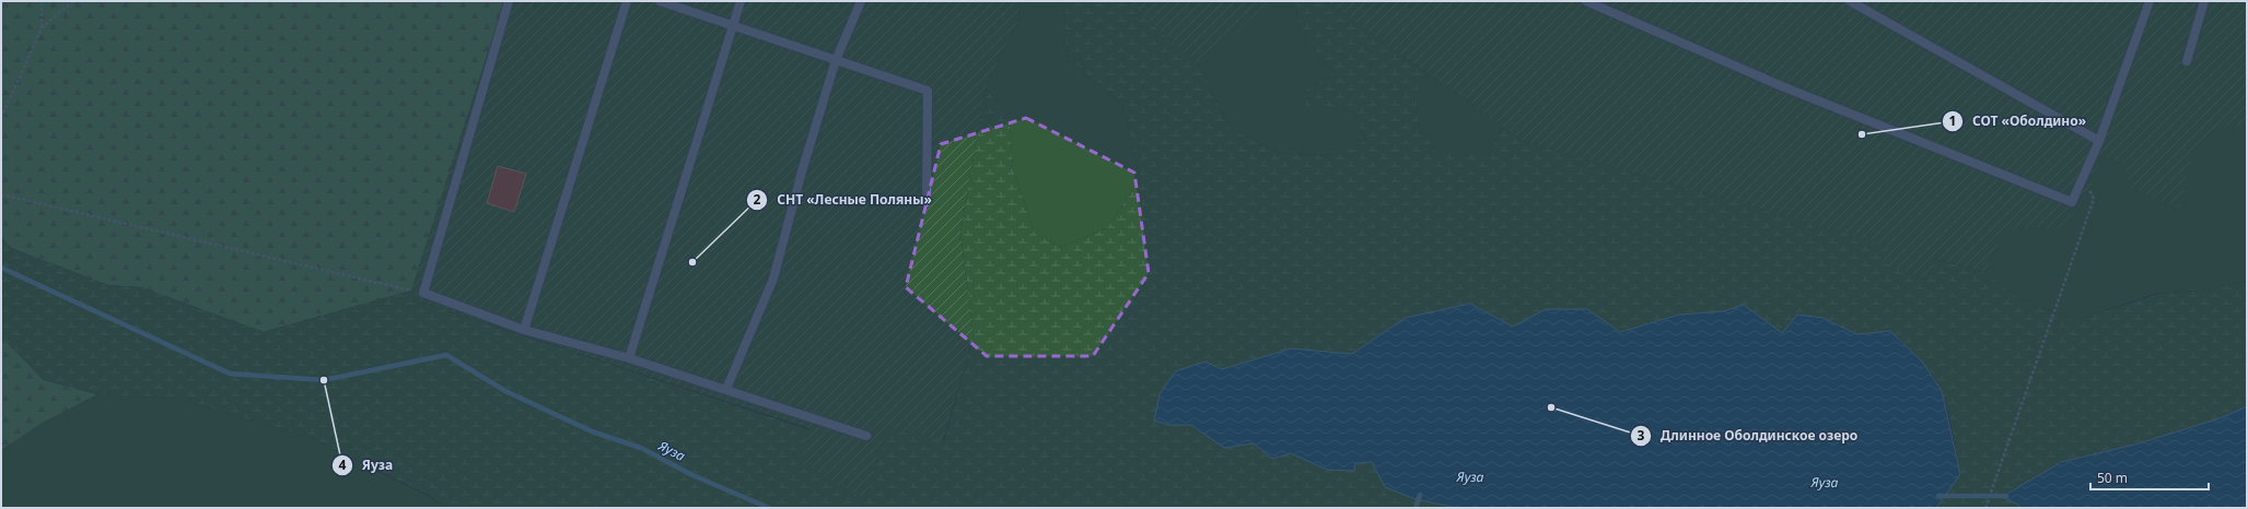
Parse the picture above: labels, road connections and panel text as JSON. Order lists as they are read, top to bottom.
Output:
{
  "water": ["Яуза"],
  "places": [
    "СОТ «Оболдино»",
    "СНТ «Лесные Поляны»",
    "Яуза",
    "Длинное Оболдинское озеро"
  ],
  "scale_bar": "50 m"
}
